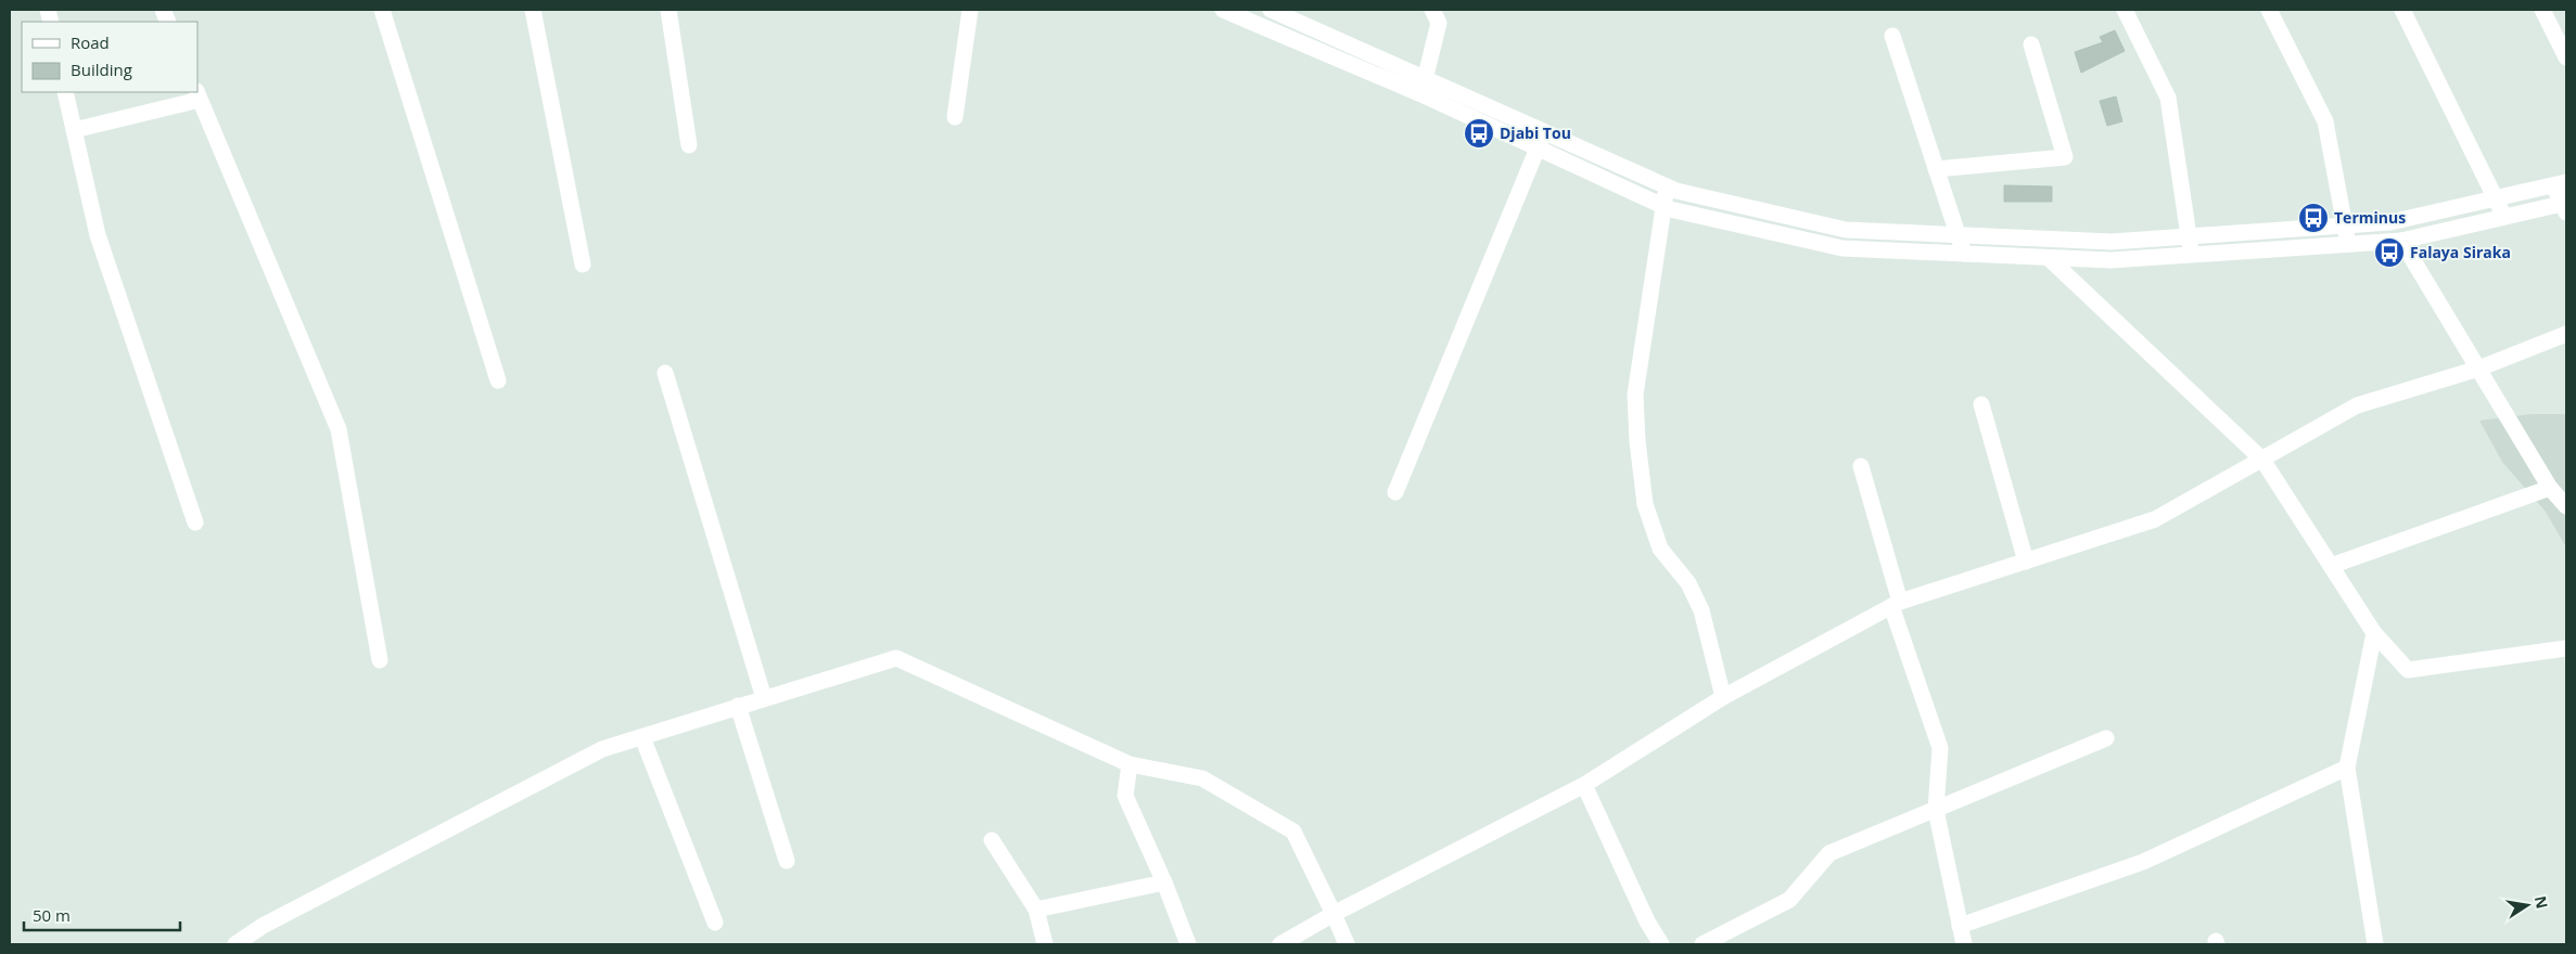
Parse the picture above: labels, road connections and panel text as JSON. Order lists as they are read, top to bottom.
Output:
{
  "places": {
    "bus stop": ["Djabi Tou", "Terminus", "Falaya Siraka"]
  },
  "legend": ["Road", "Building"],
  "scale_bar": "50 m",
  "north": "right"
}
